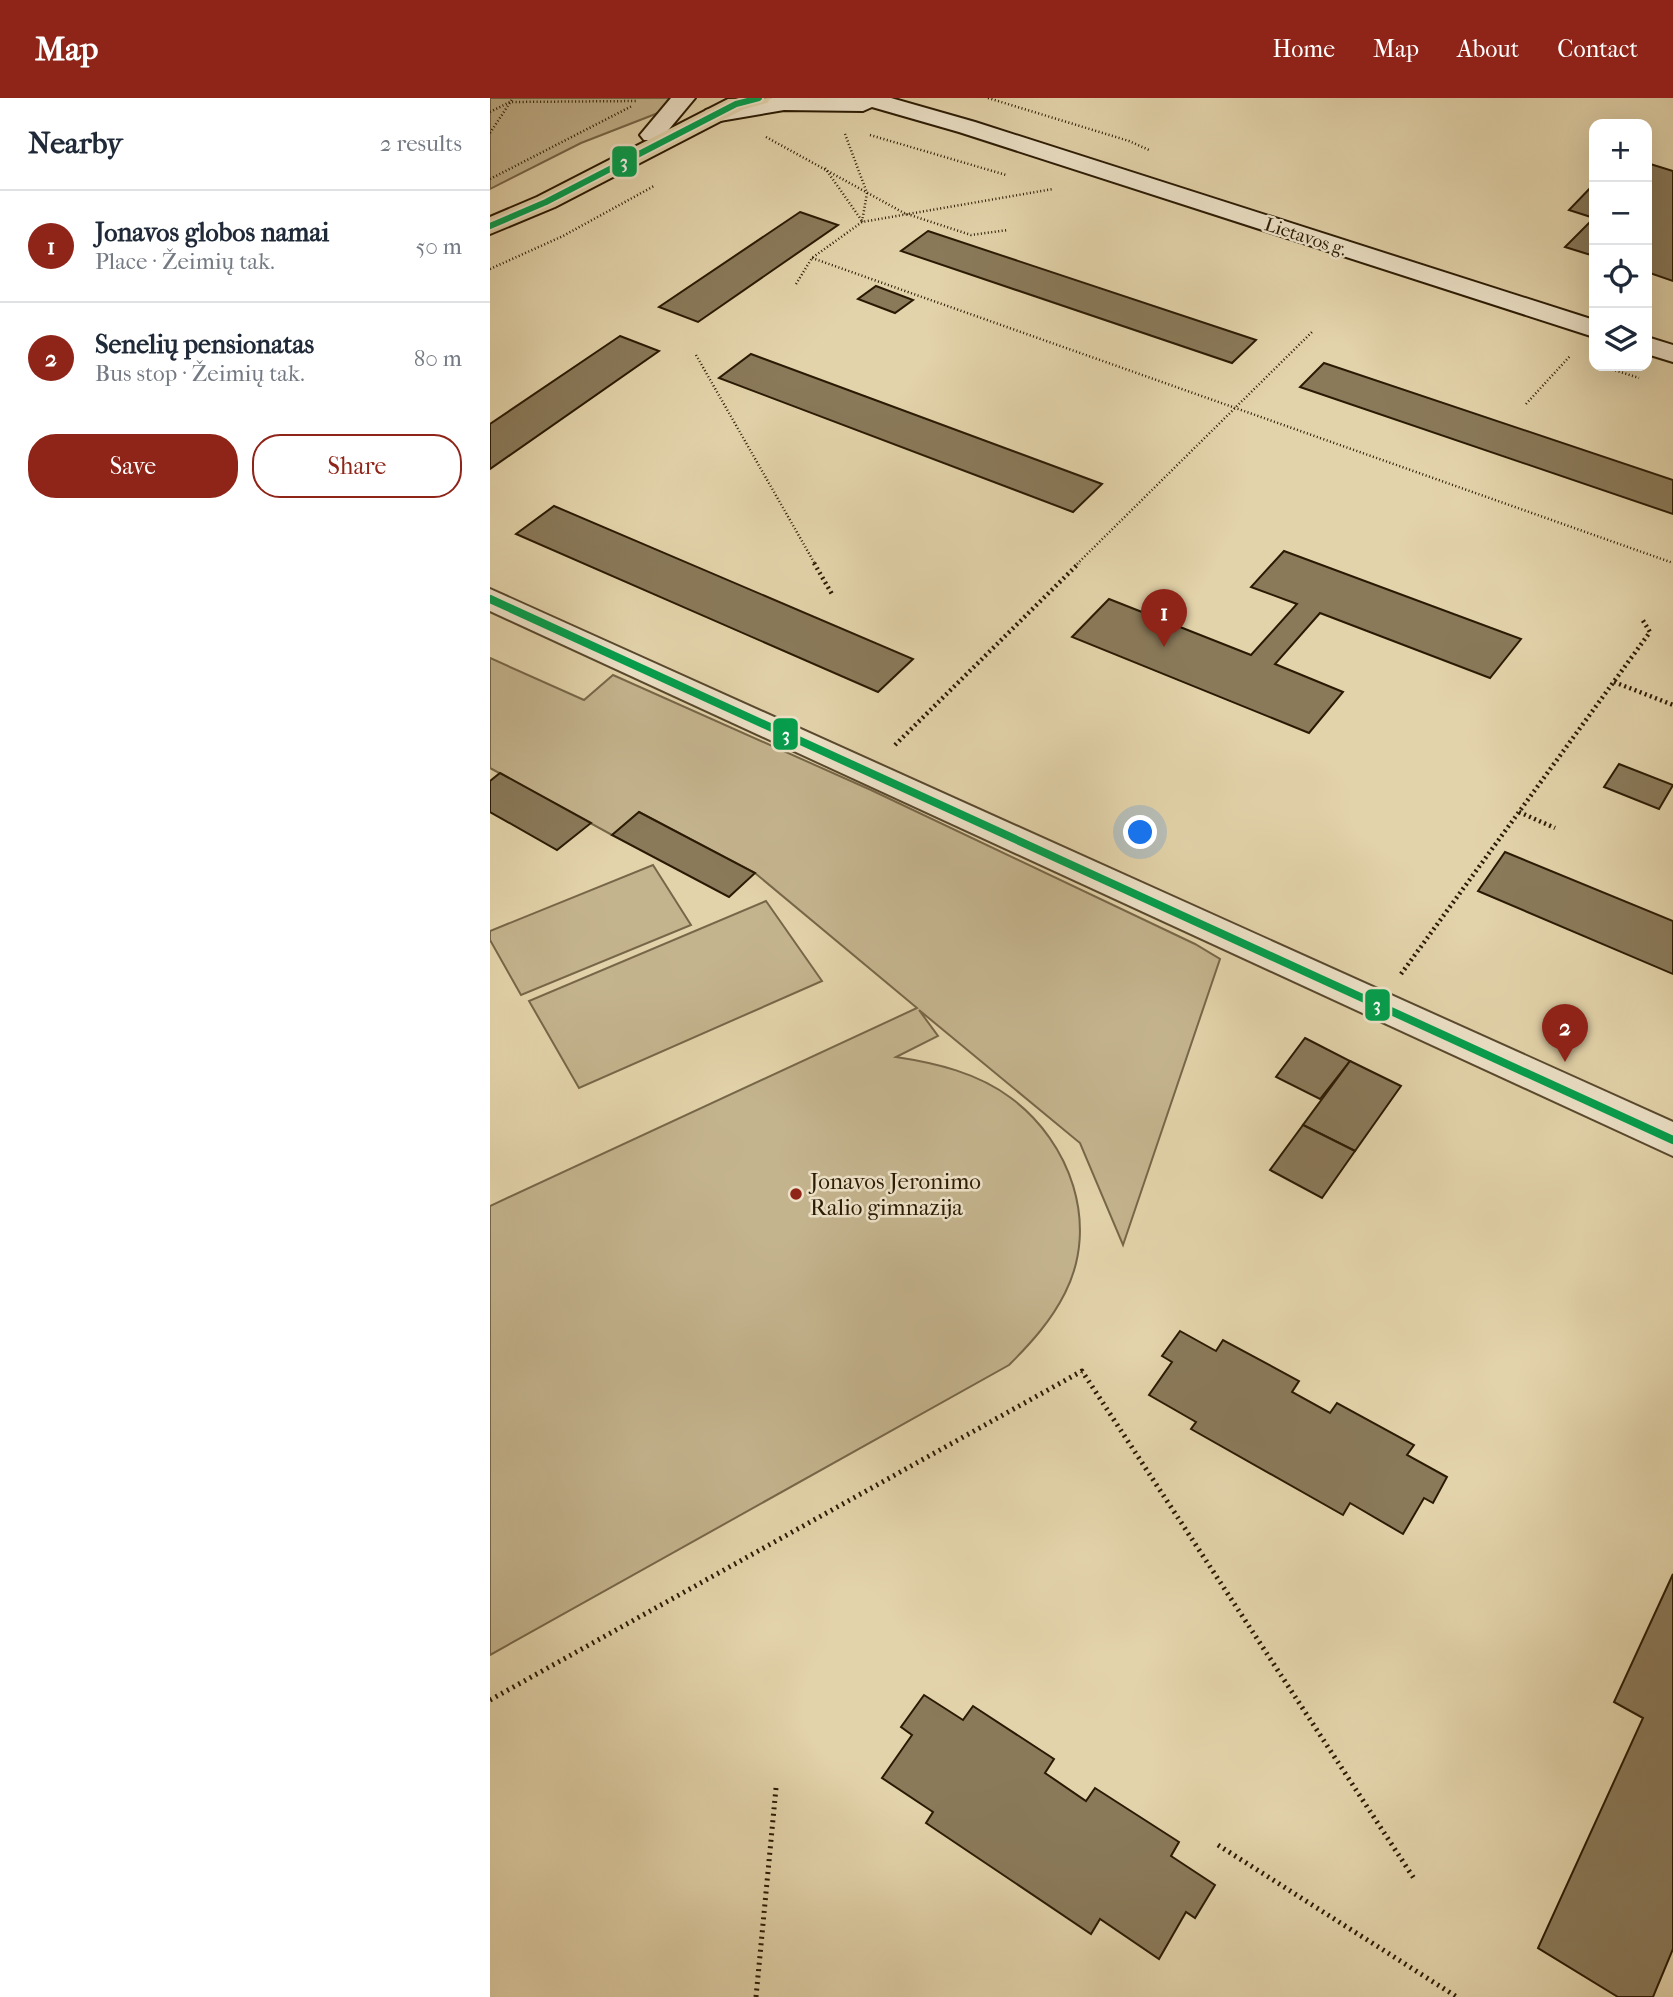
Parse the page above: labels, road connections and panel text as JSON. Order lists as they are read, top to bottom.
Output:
{
  "streets": {
    "main road": ["Lietavos g."]
  },
  "places": ["Jonavos Jeronimo Ralio gimnazija"],
  "lines": ["transit line 3"],
  "page": {
    "header": "Map",
    "nav": [
      "Home",
      "Map",
      "About",
      "Contact"
    ],
    "heading": ["Nearby", "2 results"],
    "map_buttons": ["+", "−"],
    "list": [
      {
        "mark": "1",
        "name": "Jonavos globos namai",
        "note": "Place · Žeimių tak.",
        "value": "50 m"
      },
      {
        "mark": "2",
        "name": "Senelių pensionatas",
        "note": "Bus stop · Žeimių tak.",
        "value": "80 m"
      }
    ],
    "buttons": ["Save", "Share"],
    "pins": ["1", "2"]
  }
}
